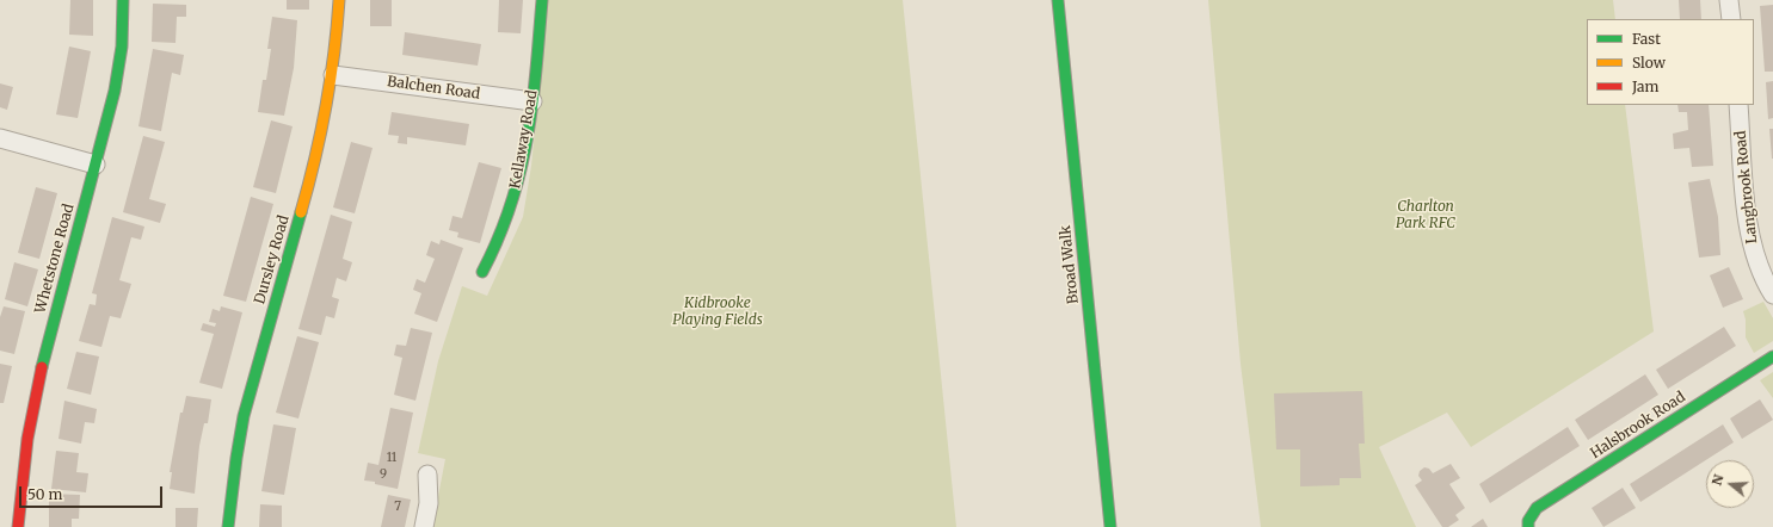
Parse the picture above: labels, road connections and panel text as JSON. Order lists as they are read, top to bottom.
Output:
{
  "streets": {
    "street": [
      "Balchen Road",
      "Kellaway Road",
      "Langbrook Road",
      "Whetstone Road",
      "Dursley Road",
      "Broad Walk",
      "Halsbrook Road"
    ]
  },
  "crossings": [
    ["Balchen Road", "Kellaway Road"],
    ["Balchen Road", "Dursley Road"]
  ],
  "parks": ["Charlton Park RFC", "Kidbrooke Playing Fields"],
  "house_numbers": ["11", "9", "7"],
  "legend": ["Fast", "Slow", "Jam"],
  "scale_bar": "50 m",
  "north": "left"
}
